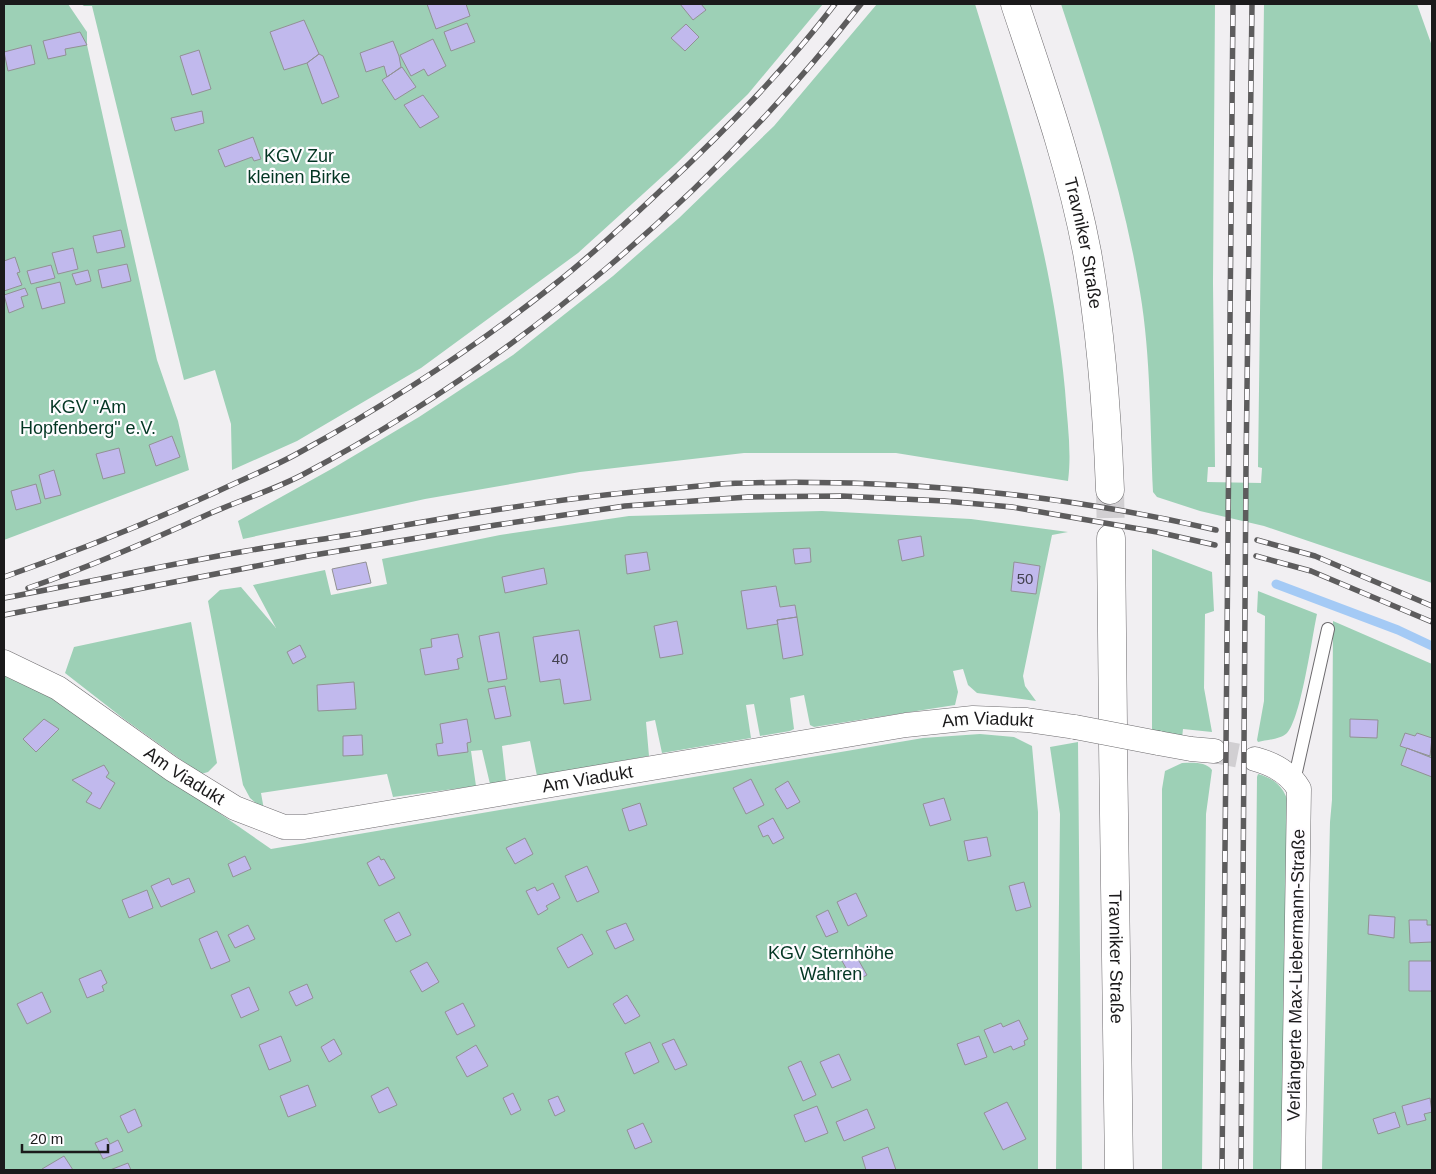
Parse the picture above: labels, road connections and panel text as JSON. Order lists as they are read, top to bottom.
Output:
{
  "streets": {
    "main road": ["Travniker Straße"],
    "street": ["Am Viadukt", "Verlängerte Max-Liebermann-Straße"]
  },
  "parks": ["KGV Zur kleinen Birke", "KGV \"Am Hopfenberg\" e.V.", "KGV Sternhöhe Wahren"],
  "house_numbers": ["50", "40"],
  "scale_bar": "20 m"
}
